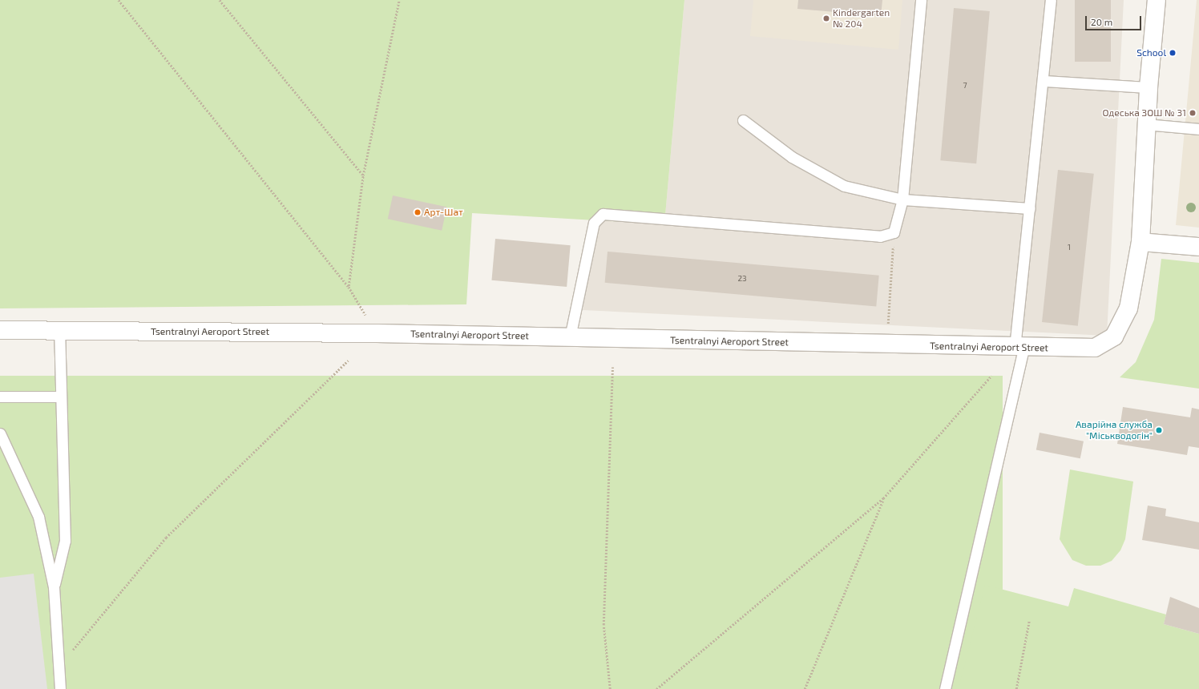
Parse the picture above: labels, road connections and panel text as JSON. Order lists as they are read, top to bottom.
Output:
{
  "streets": {
    "street": ["Tsentralnyi Aeroport Street"]
  },
  "places": [
    "Kindergarten № 204",
    "School",
    "Одеська ЗОШ № 31",
    "Арт-Шат",
    "Аварійна служба \"Міськводогін\""
  ],
  "house_numbers": ["7", "1", "23"],
  "scale_bar": "20 m"
}
